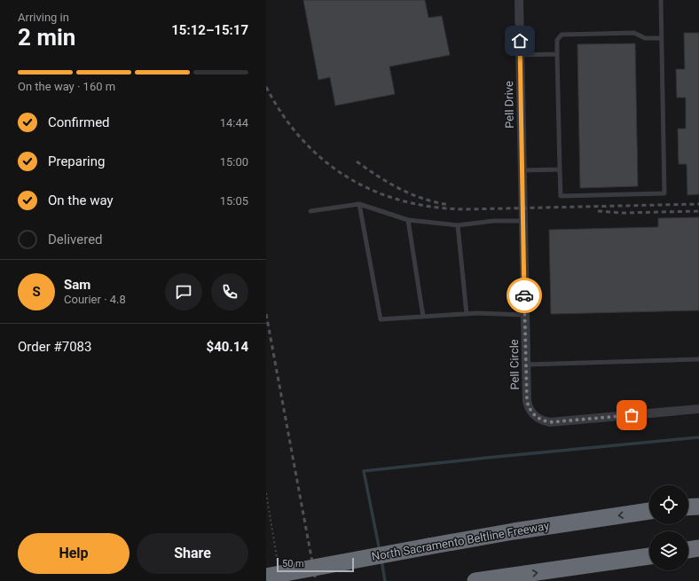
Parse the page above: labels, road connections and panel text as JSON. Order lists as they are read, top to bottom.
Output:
{
  "streets": {
    "highway": ["North Sacramento Beltline Freeway"],
    "street": ["Pell Drive", "Pell Circle"]
  },
  "crossings": [
    ["Pell Drive", "Pell Circle"]
  ],
  "scale_bar": "50 m",
  "page": {
    "heading": ["2 min", "Arriving in", "15:12–15:17"],
    "panel": [
      "Sam",
      "Courier · 4.8",
      "Order #7083",
      "$40.14"
    ],
    "bar": "On the way · 160 m",
    "list": [
      ["Confirmed", "14:44"],
      ["Preparing", "15:00"],
      ["On the way", "15:05"],
      "Delivered"
    ],
    "round": "S",
    "buttons": ["Help", "Share"],
    "scale": "50 m"
  }
}
